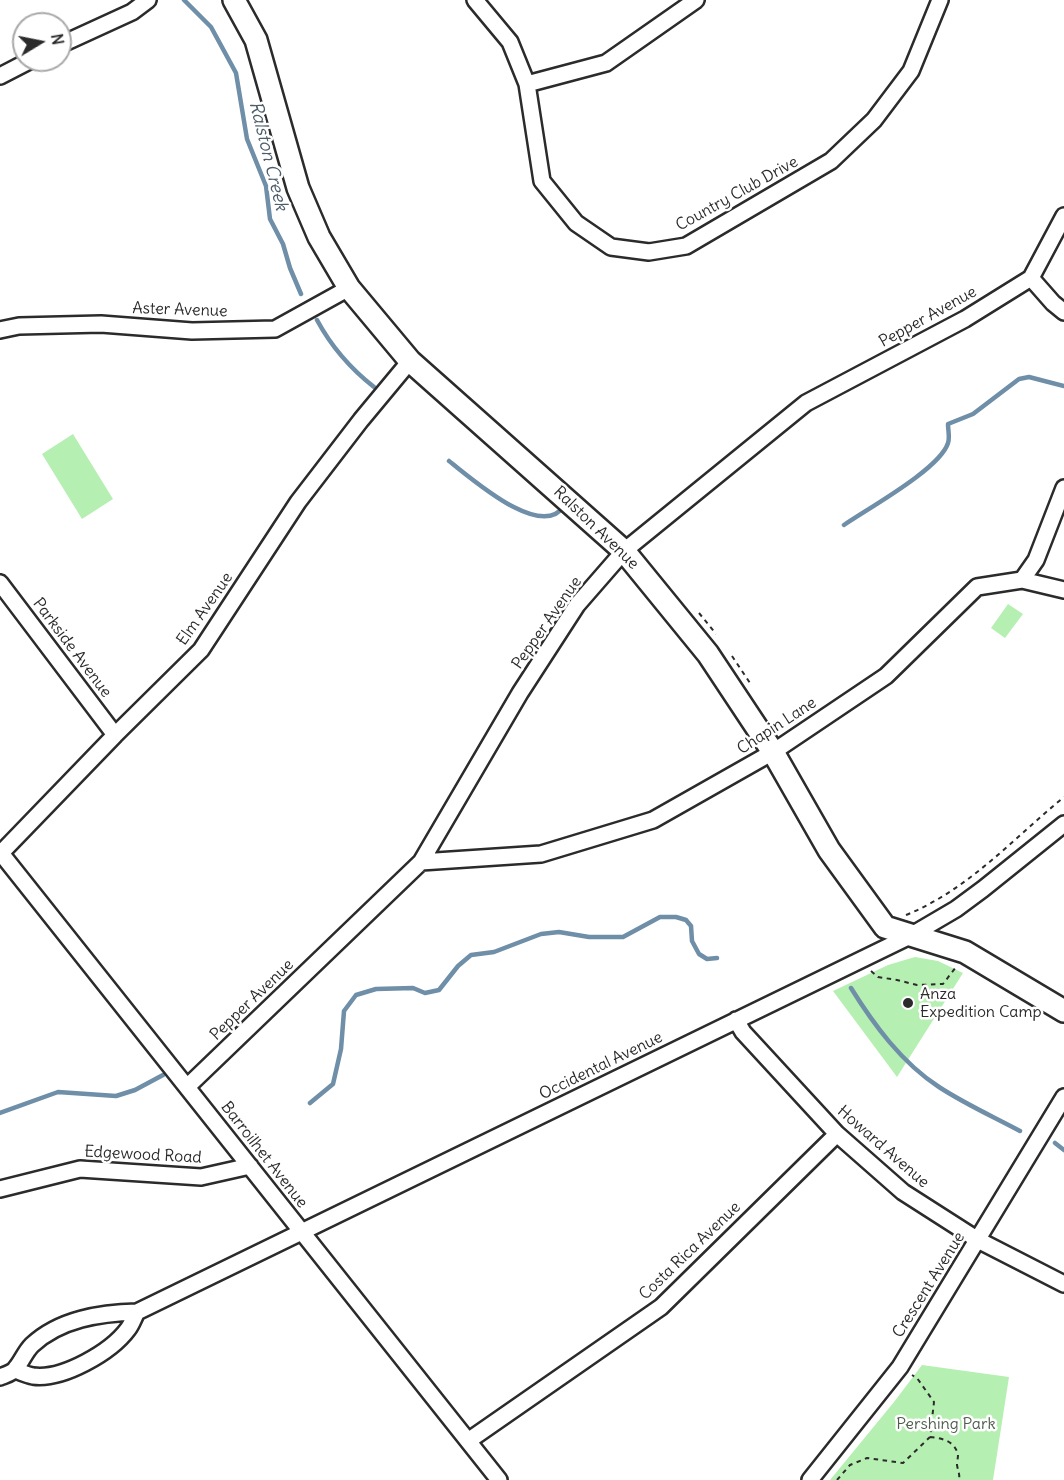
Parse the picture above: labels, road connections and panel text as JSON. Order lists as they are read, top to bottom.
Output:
{
  "streets": {
    "street": [
      "Country Club Drive",
      "Aster Avenue",
      "Pepper Avenue",
      "Ralston Avenue",
      "Elm Avenue",
      "Parkside Avenue",
      "Chapin Lane",
      "Occidental Avenue",
      "Howard Avenue",
      "Edgewood Road",
      "Barroilhet Avenue",
      "Costa Rica Avenue",
      "Crescent Avenue"
    ]
  },
  "crossings": [
    ["Aster Avenue", "Ralston Avenue"],
    ["Pepper Avenue", "Ralston Avenue"],
    ["Pepper Avenue", "Chapin Lane"],
    ["Pepper Avenue", "Barroilhet Avenue"],
    ["Ralston Avenue", "Elm Avenue"],
    ["Ralston Avenue", "Chapin Lane"],
    ["Ralston Avenue", "Occidental Avenue"],
    ["Elm Avenue", "Parkside Avenue"],
    ["Elm Avenue", "Barroilhet Avenue"],
    ["Occidental Avenue", "Howard Avenue"],
    ["Occidental Avenue", "Barroilhet Avenue"],
    ["Howard Avenue", "Costa Rica Avenue"],
    ["Howard Avenue", "Crescent Avenue"],
    ["Edgewood Road", "Barroilhet Avenue"],
    ["Barroilhet Avenue", "Costa Rica Avenue"]
  ],
  "water": ["Ralston Creek"],
  "parks": ["Pershing Park"],
  "places": ["Anza Expedition Camp"],
  "north": "right"
}
